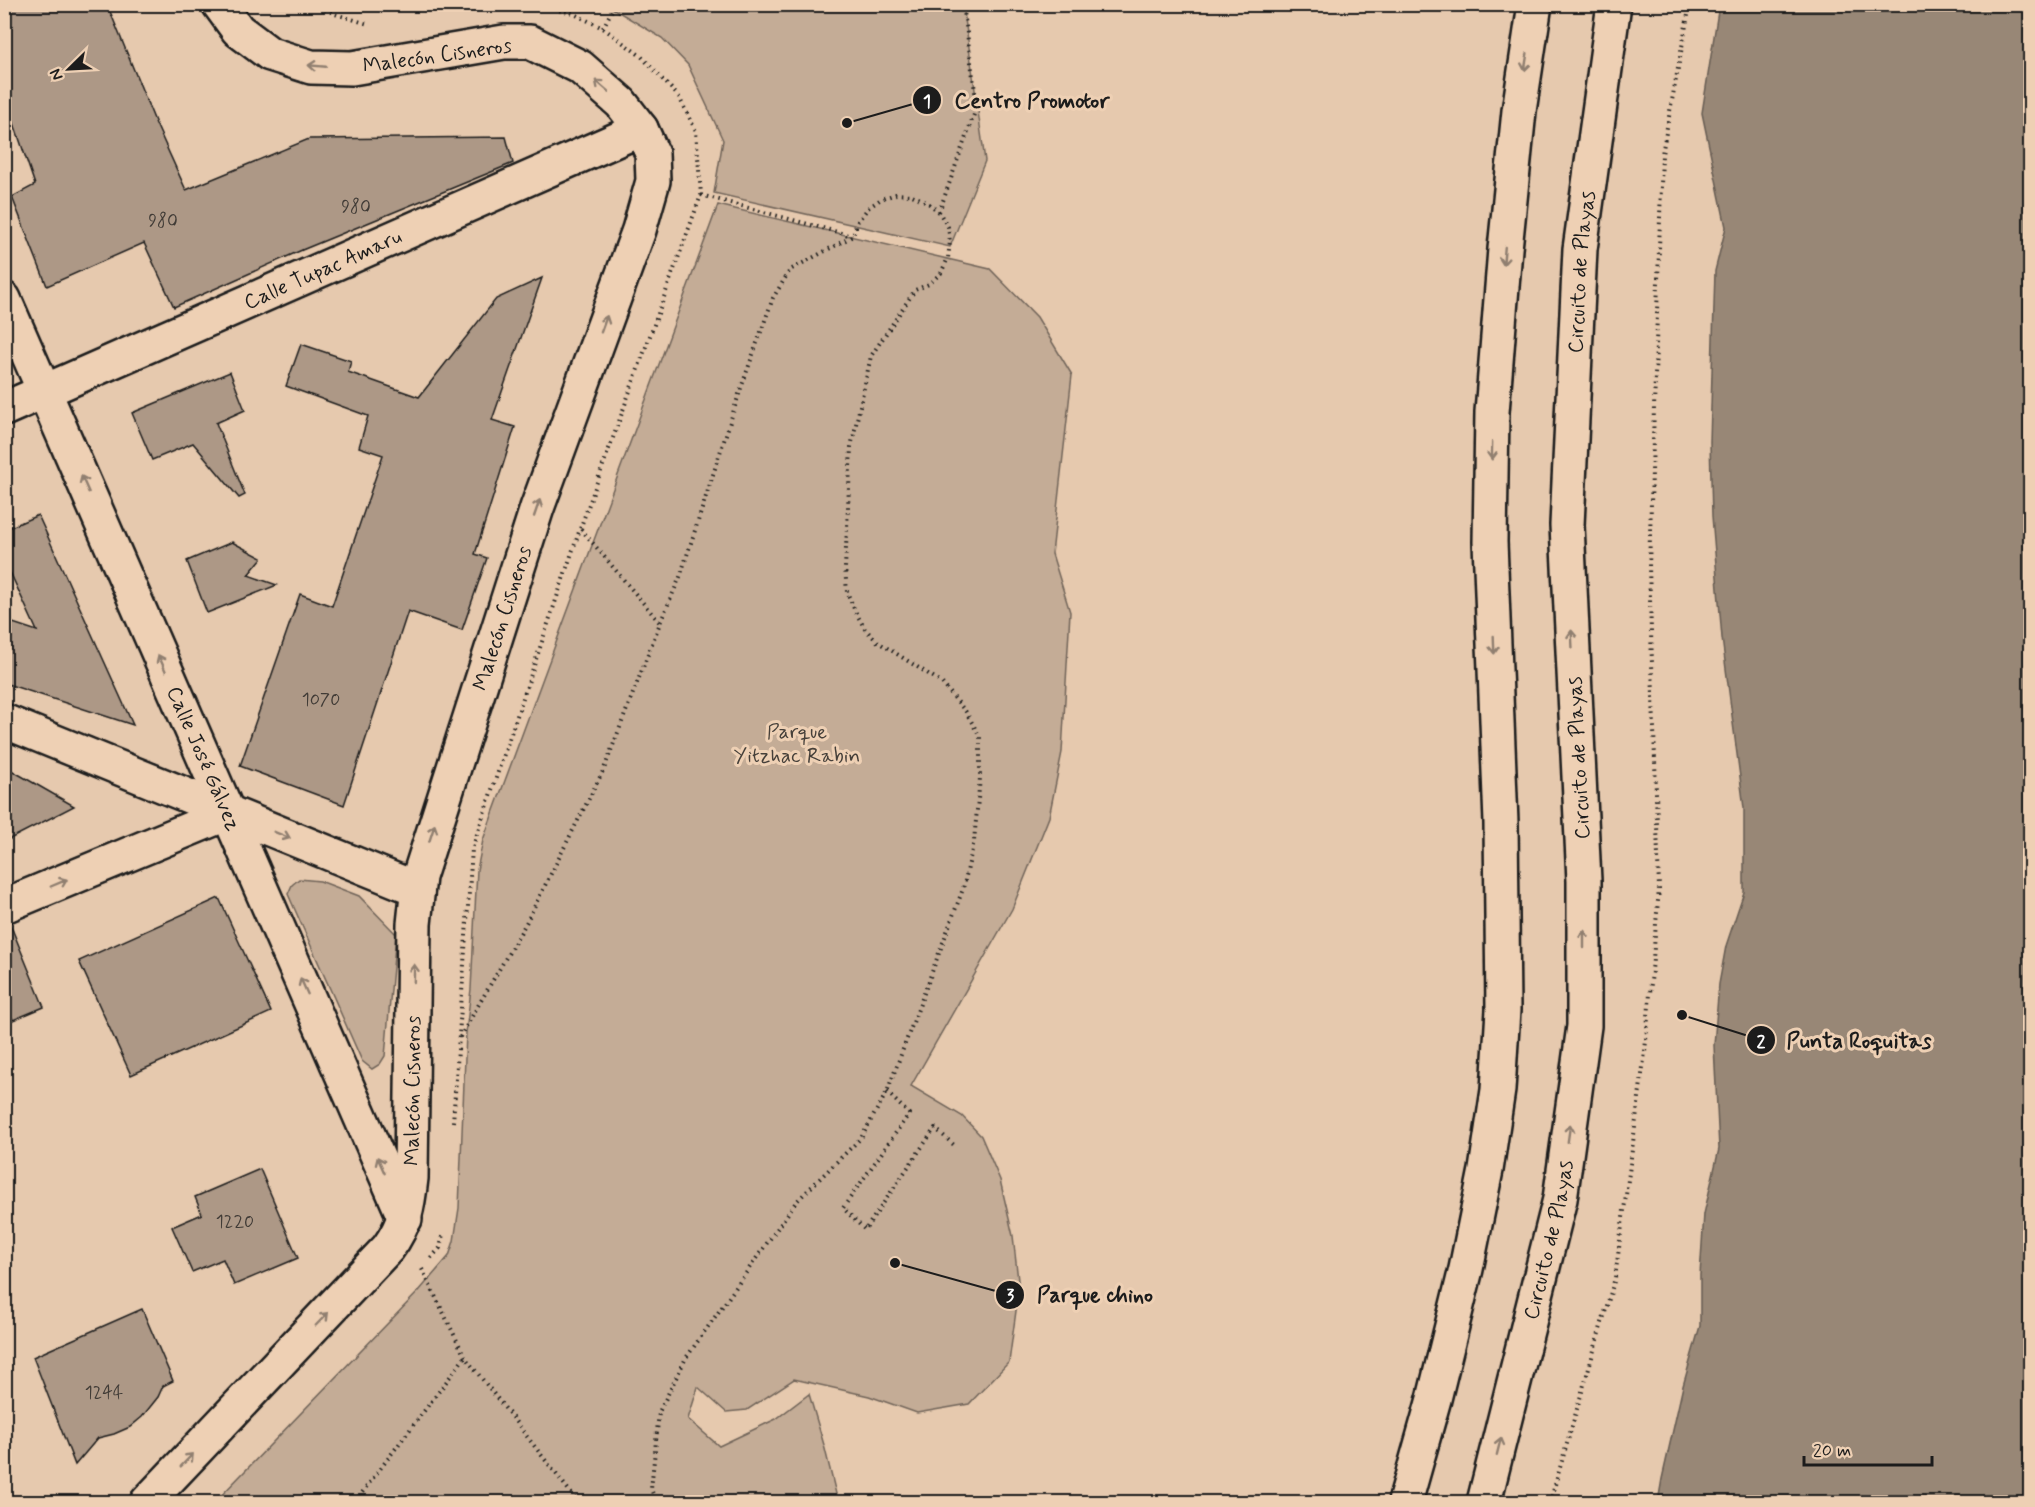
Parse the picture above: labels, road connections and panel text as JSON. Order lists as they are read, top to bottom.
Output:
{
  "streets": {
    "main road": [
      "Malecón Cisneros",
      "Calle Tupac Amaru",
      "Circuito de Playas",
      "Calle José Gálvez"
    ]
  },
  "crossings": [
    ["Malecón Cisneros", "Calle Tupac Amaru"],
    ["Malecón Cisneros", "Calle José Gálvez"],
    ["Calle Tupac Amaru", "Calle José Gálvez"]
  ],
  "one_way": ["Calle José Gálvez"],
  "parks": ["Parque Yitzhac Rabin"],
  "places": ["Centro Promotor", "Punta Roquitas", "Parque chino"],
  "house_numbers": [
    "980",
    "980",
    "1070",
    "1220",
    "1244"
  ],
  "scale_bar": "20 m",
  "north": "bottom left"
}
